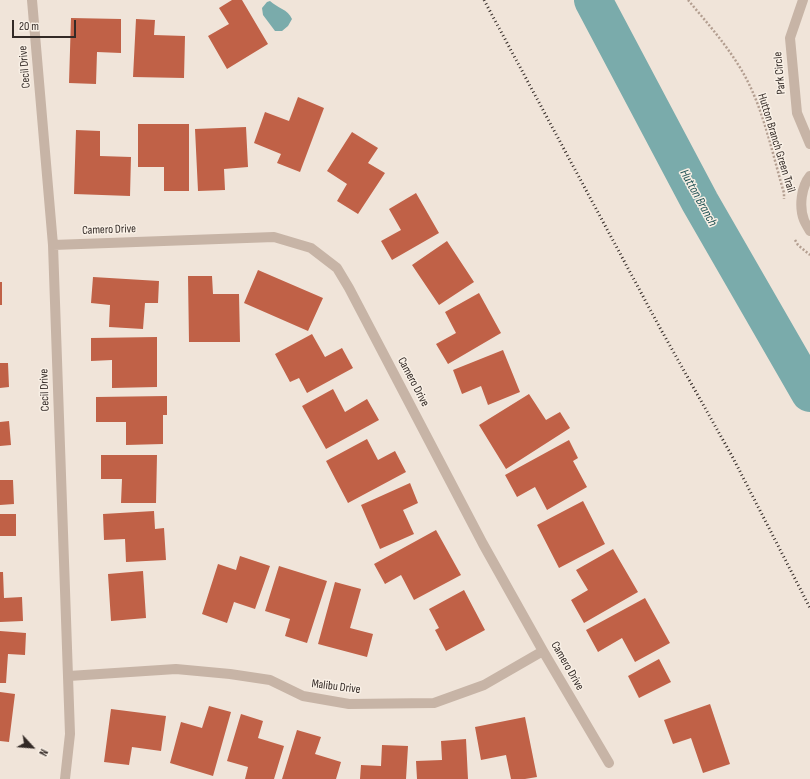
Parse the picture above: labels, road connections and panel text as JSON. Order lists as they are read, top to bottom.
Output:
{
  "streets": {
    "street": [
      "Cecil Drive",
      "Park Circle",
      "Camero Drive",
      "Malibu Drive"
    ],
    "path": ["Hutton Branch Green Trail"]
  },
  "crossings": [
    ["Cecil Drive", "Camero Drive"],
    ["Cecil Drive", "Malibu Drive"],
    ["Camero Drive", "Malibu Drive"]
  ],
  "water": ["Hutton Branch"],
  "scale_bar": "20 m",
  "north": "bottom right"
}
